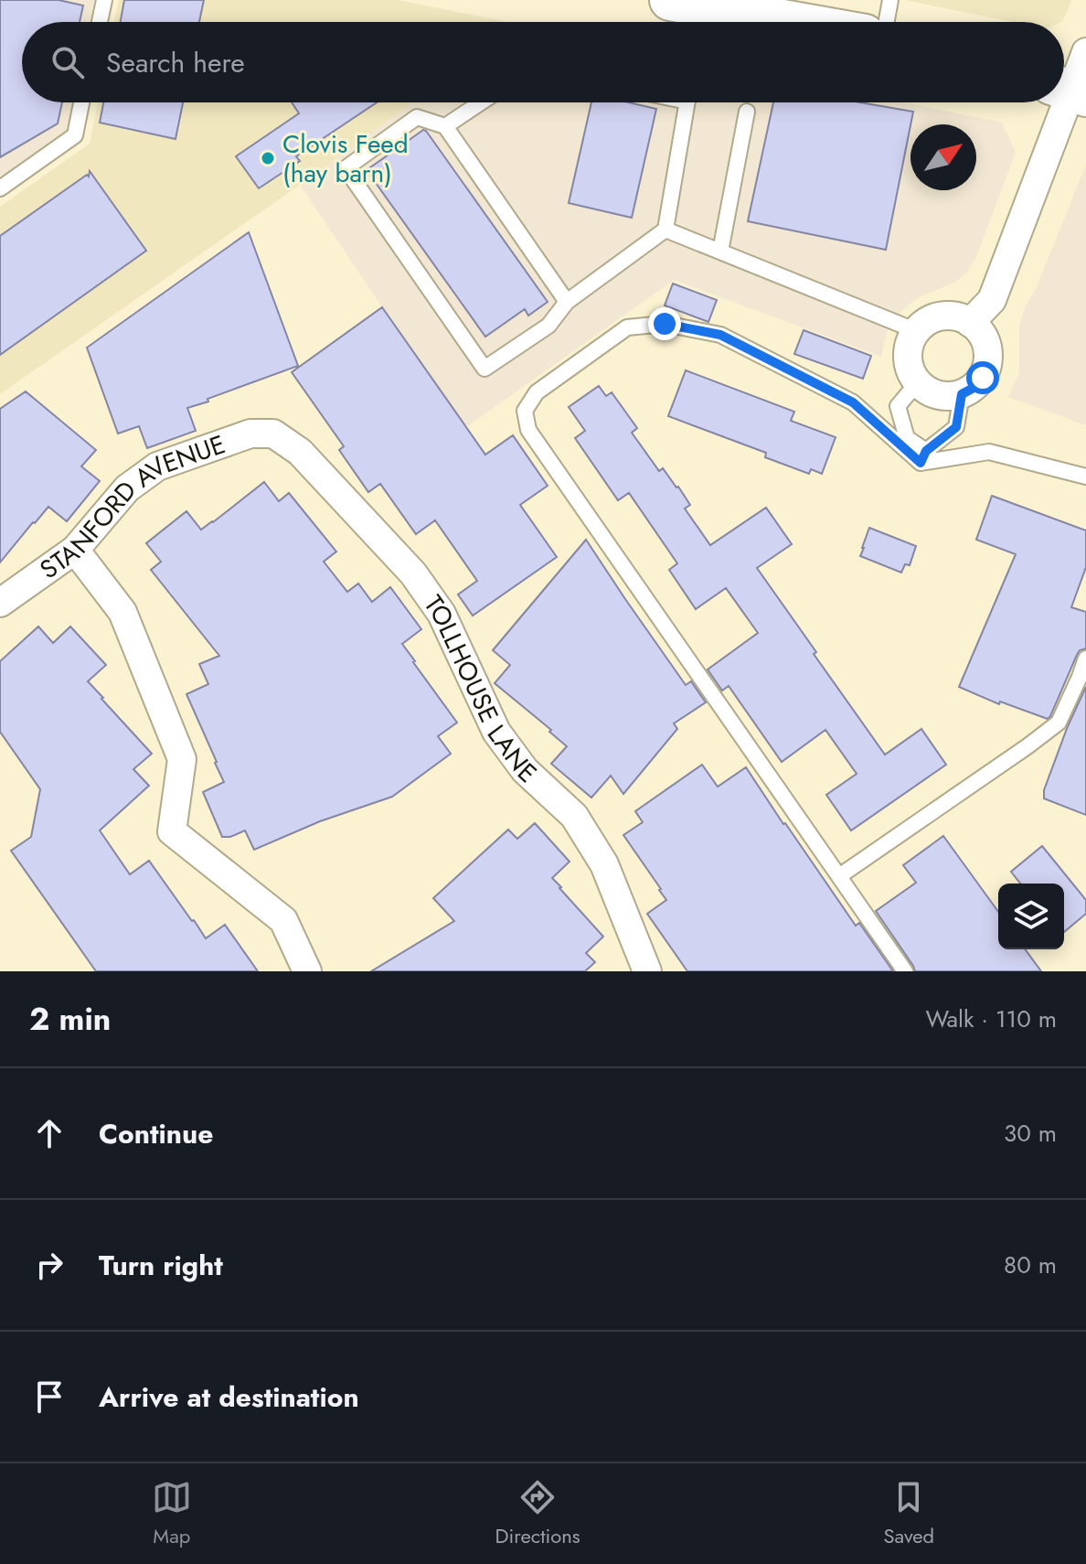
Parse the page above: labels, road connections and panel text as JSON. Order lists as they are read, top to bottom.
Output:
{
  "streets": {
    "street": ["STANFORD AVENUE", "TOLLHOUSE LANE"]
  },
  "crossings": [
    ["STANFORD AVENUE", "TOLLHOUSE LANE"]
  ],
  "places": ["Clovis Feed (hay barn)"],
  "north": "top right",
  "page": {
    "search": "Search here",
    "heading": ["2 min", "Walk · 110 m"],
    "list": [
      ["Continue", "30 m"],
      ["Turn right", "80 m"],
      "Arrive at destination"
    ],
    "nav": ["Map", "Directions", "Saved"]
  }
}
